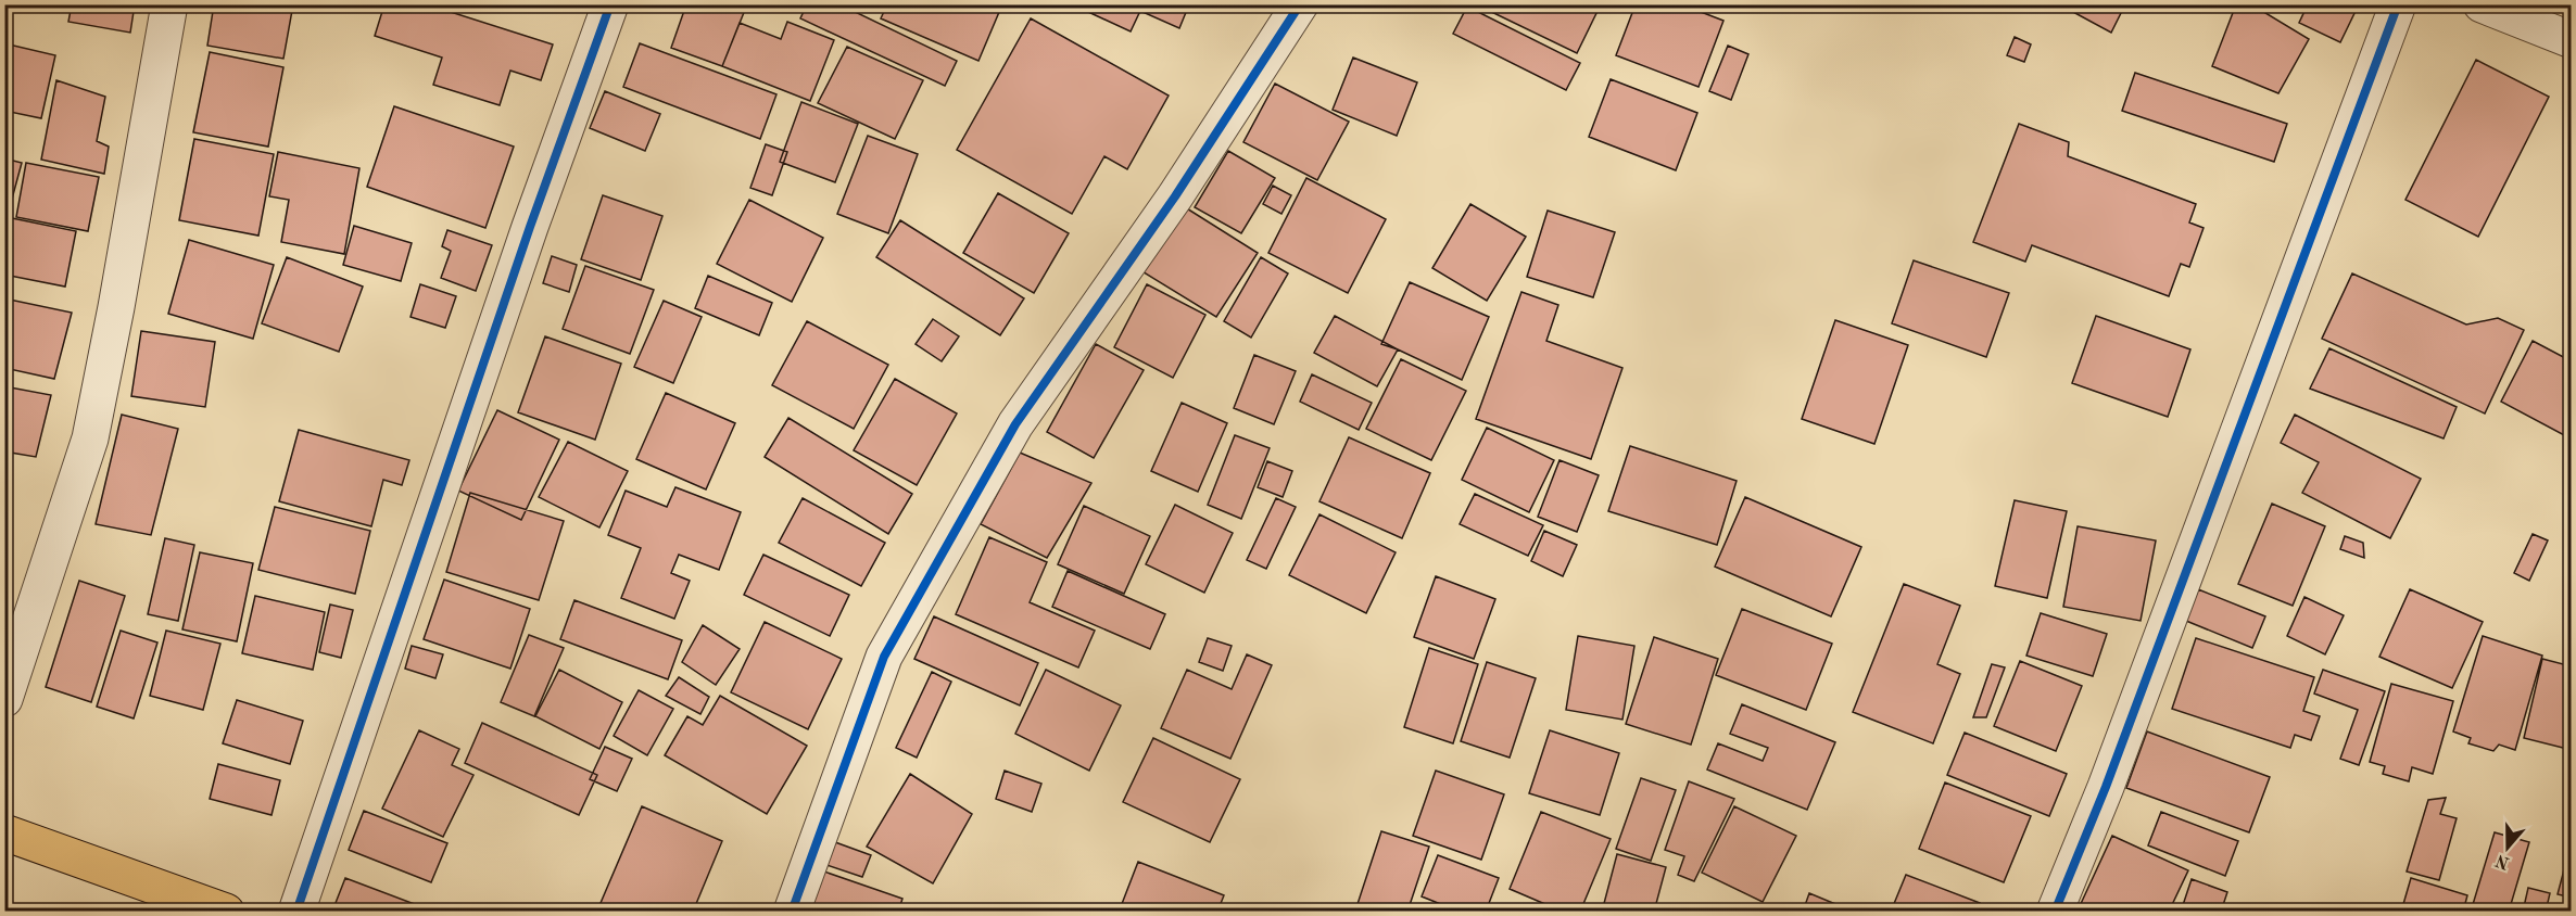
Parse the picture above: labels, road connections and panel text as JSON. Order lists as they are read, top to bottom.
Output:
{
  "north": "bottom"
}
